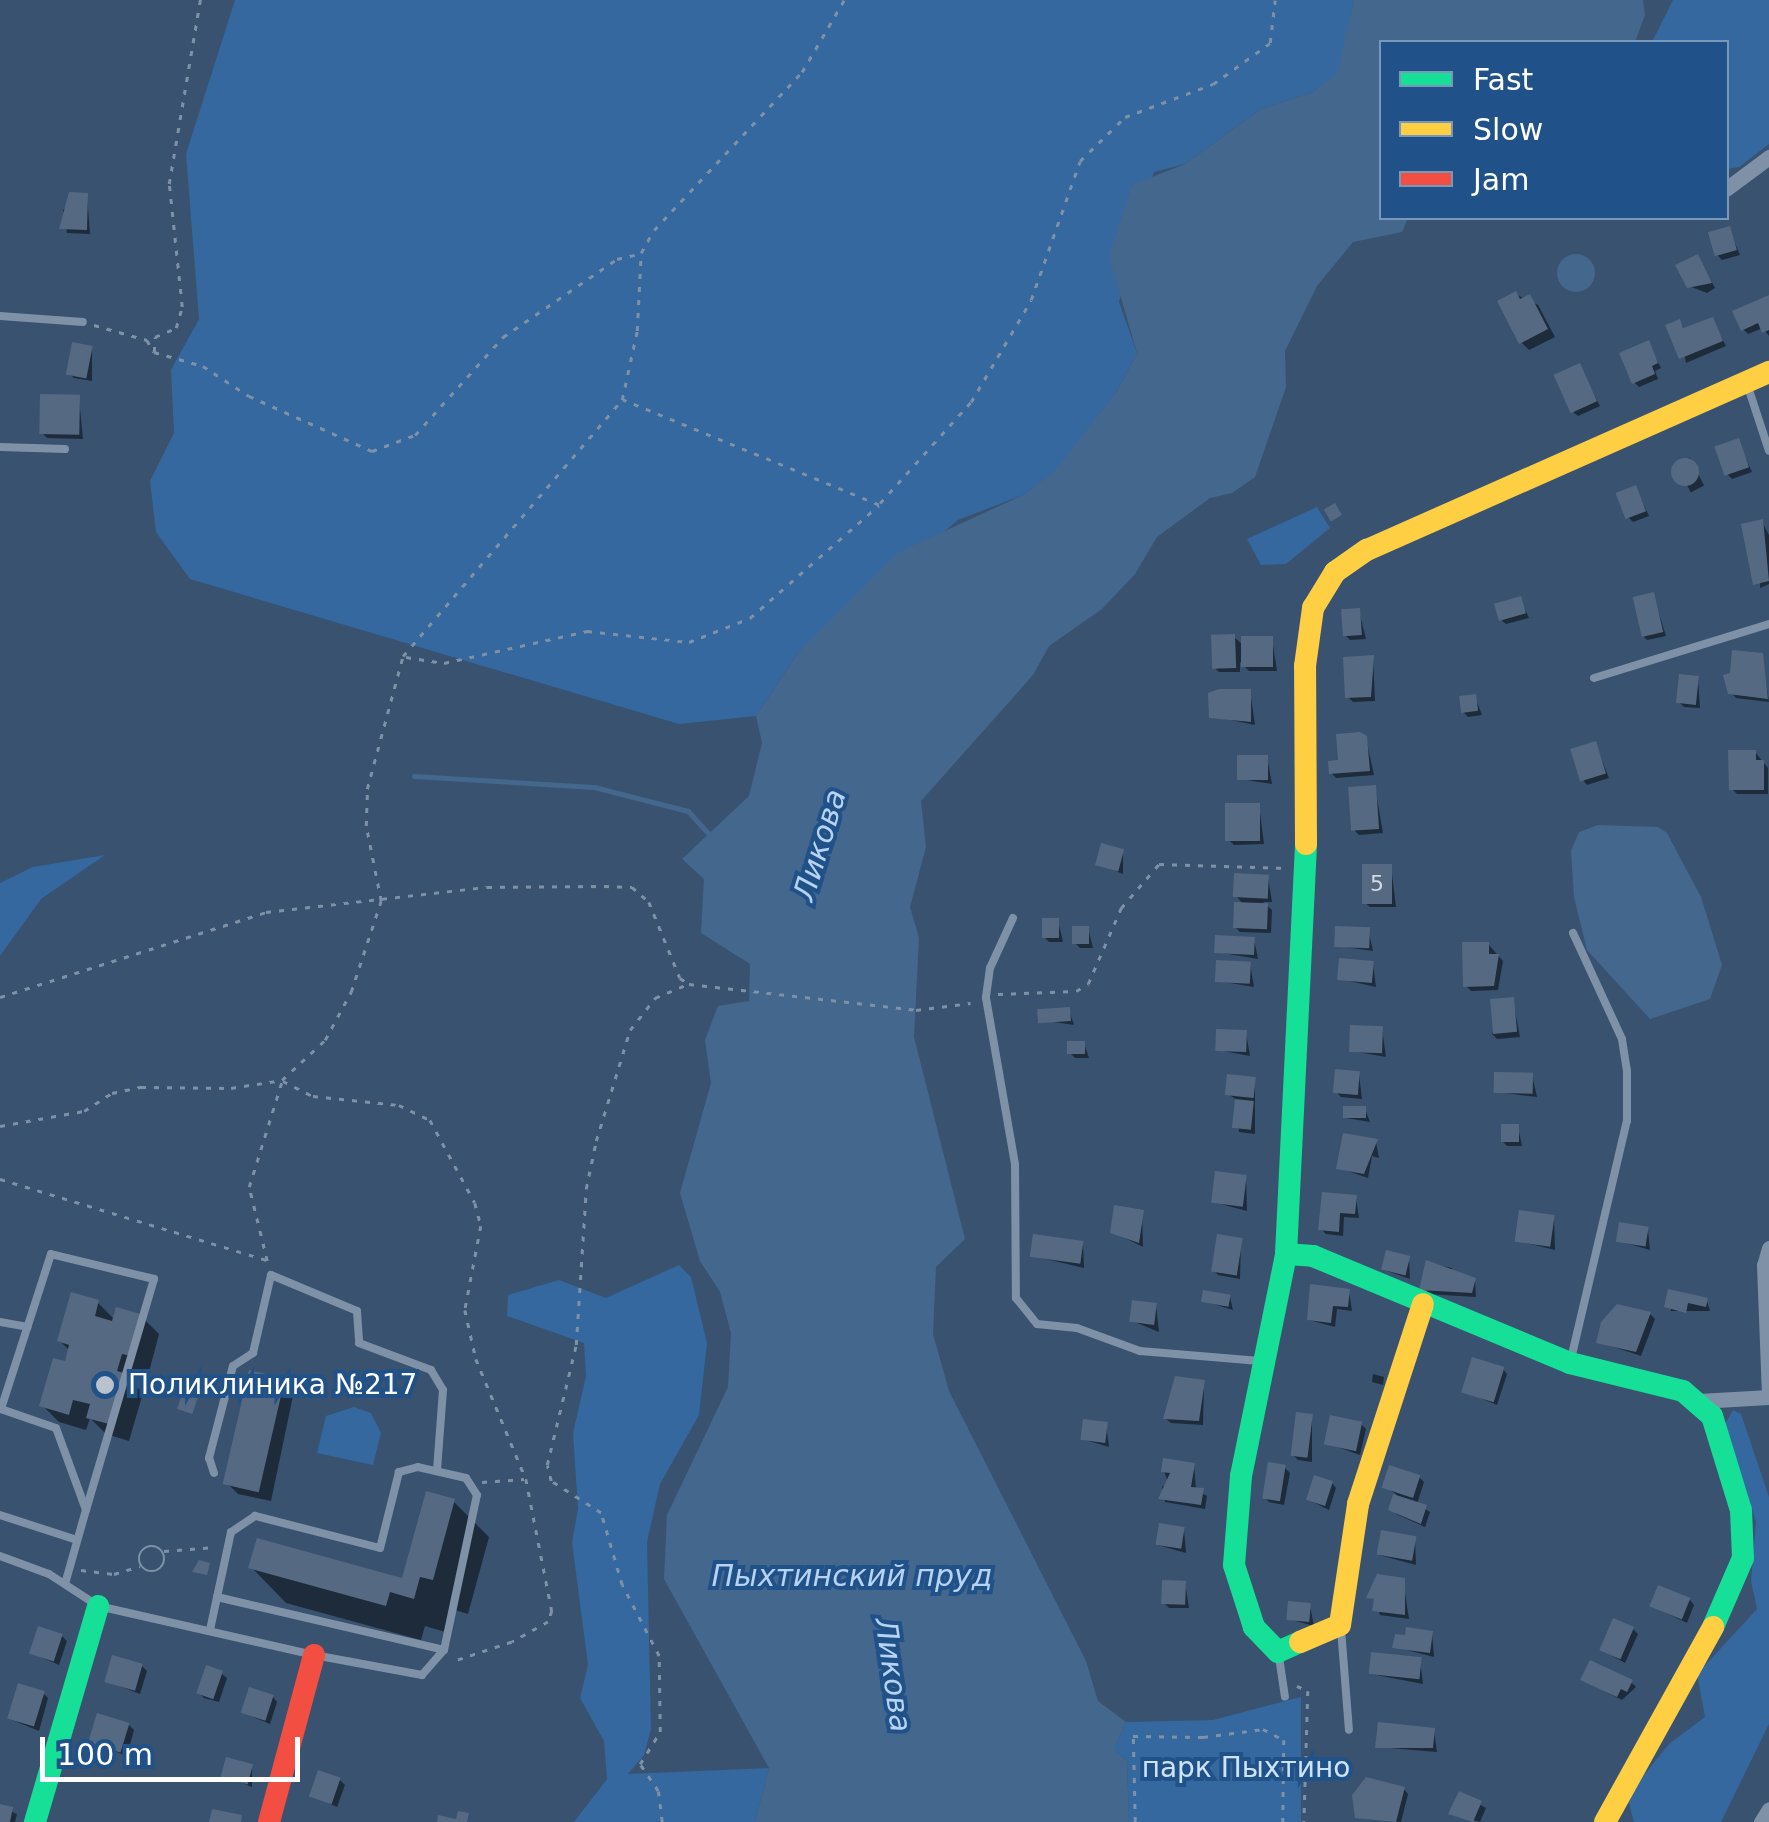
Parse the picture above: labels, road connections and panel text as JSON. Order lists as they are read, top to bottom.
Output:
{
  "water": ["Ликова", "Пыхтинский пруд"],
  "parks": ["парк Пыхтино"],
  "places": ["Поликлиника №217"],
  "house_numbers": ["5"],
  "legend": ["Fast", "Slow", "Jam"],
  "scale_bar": "100 m"
}
